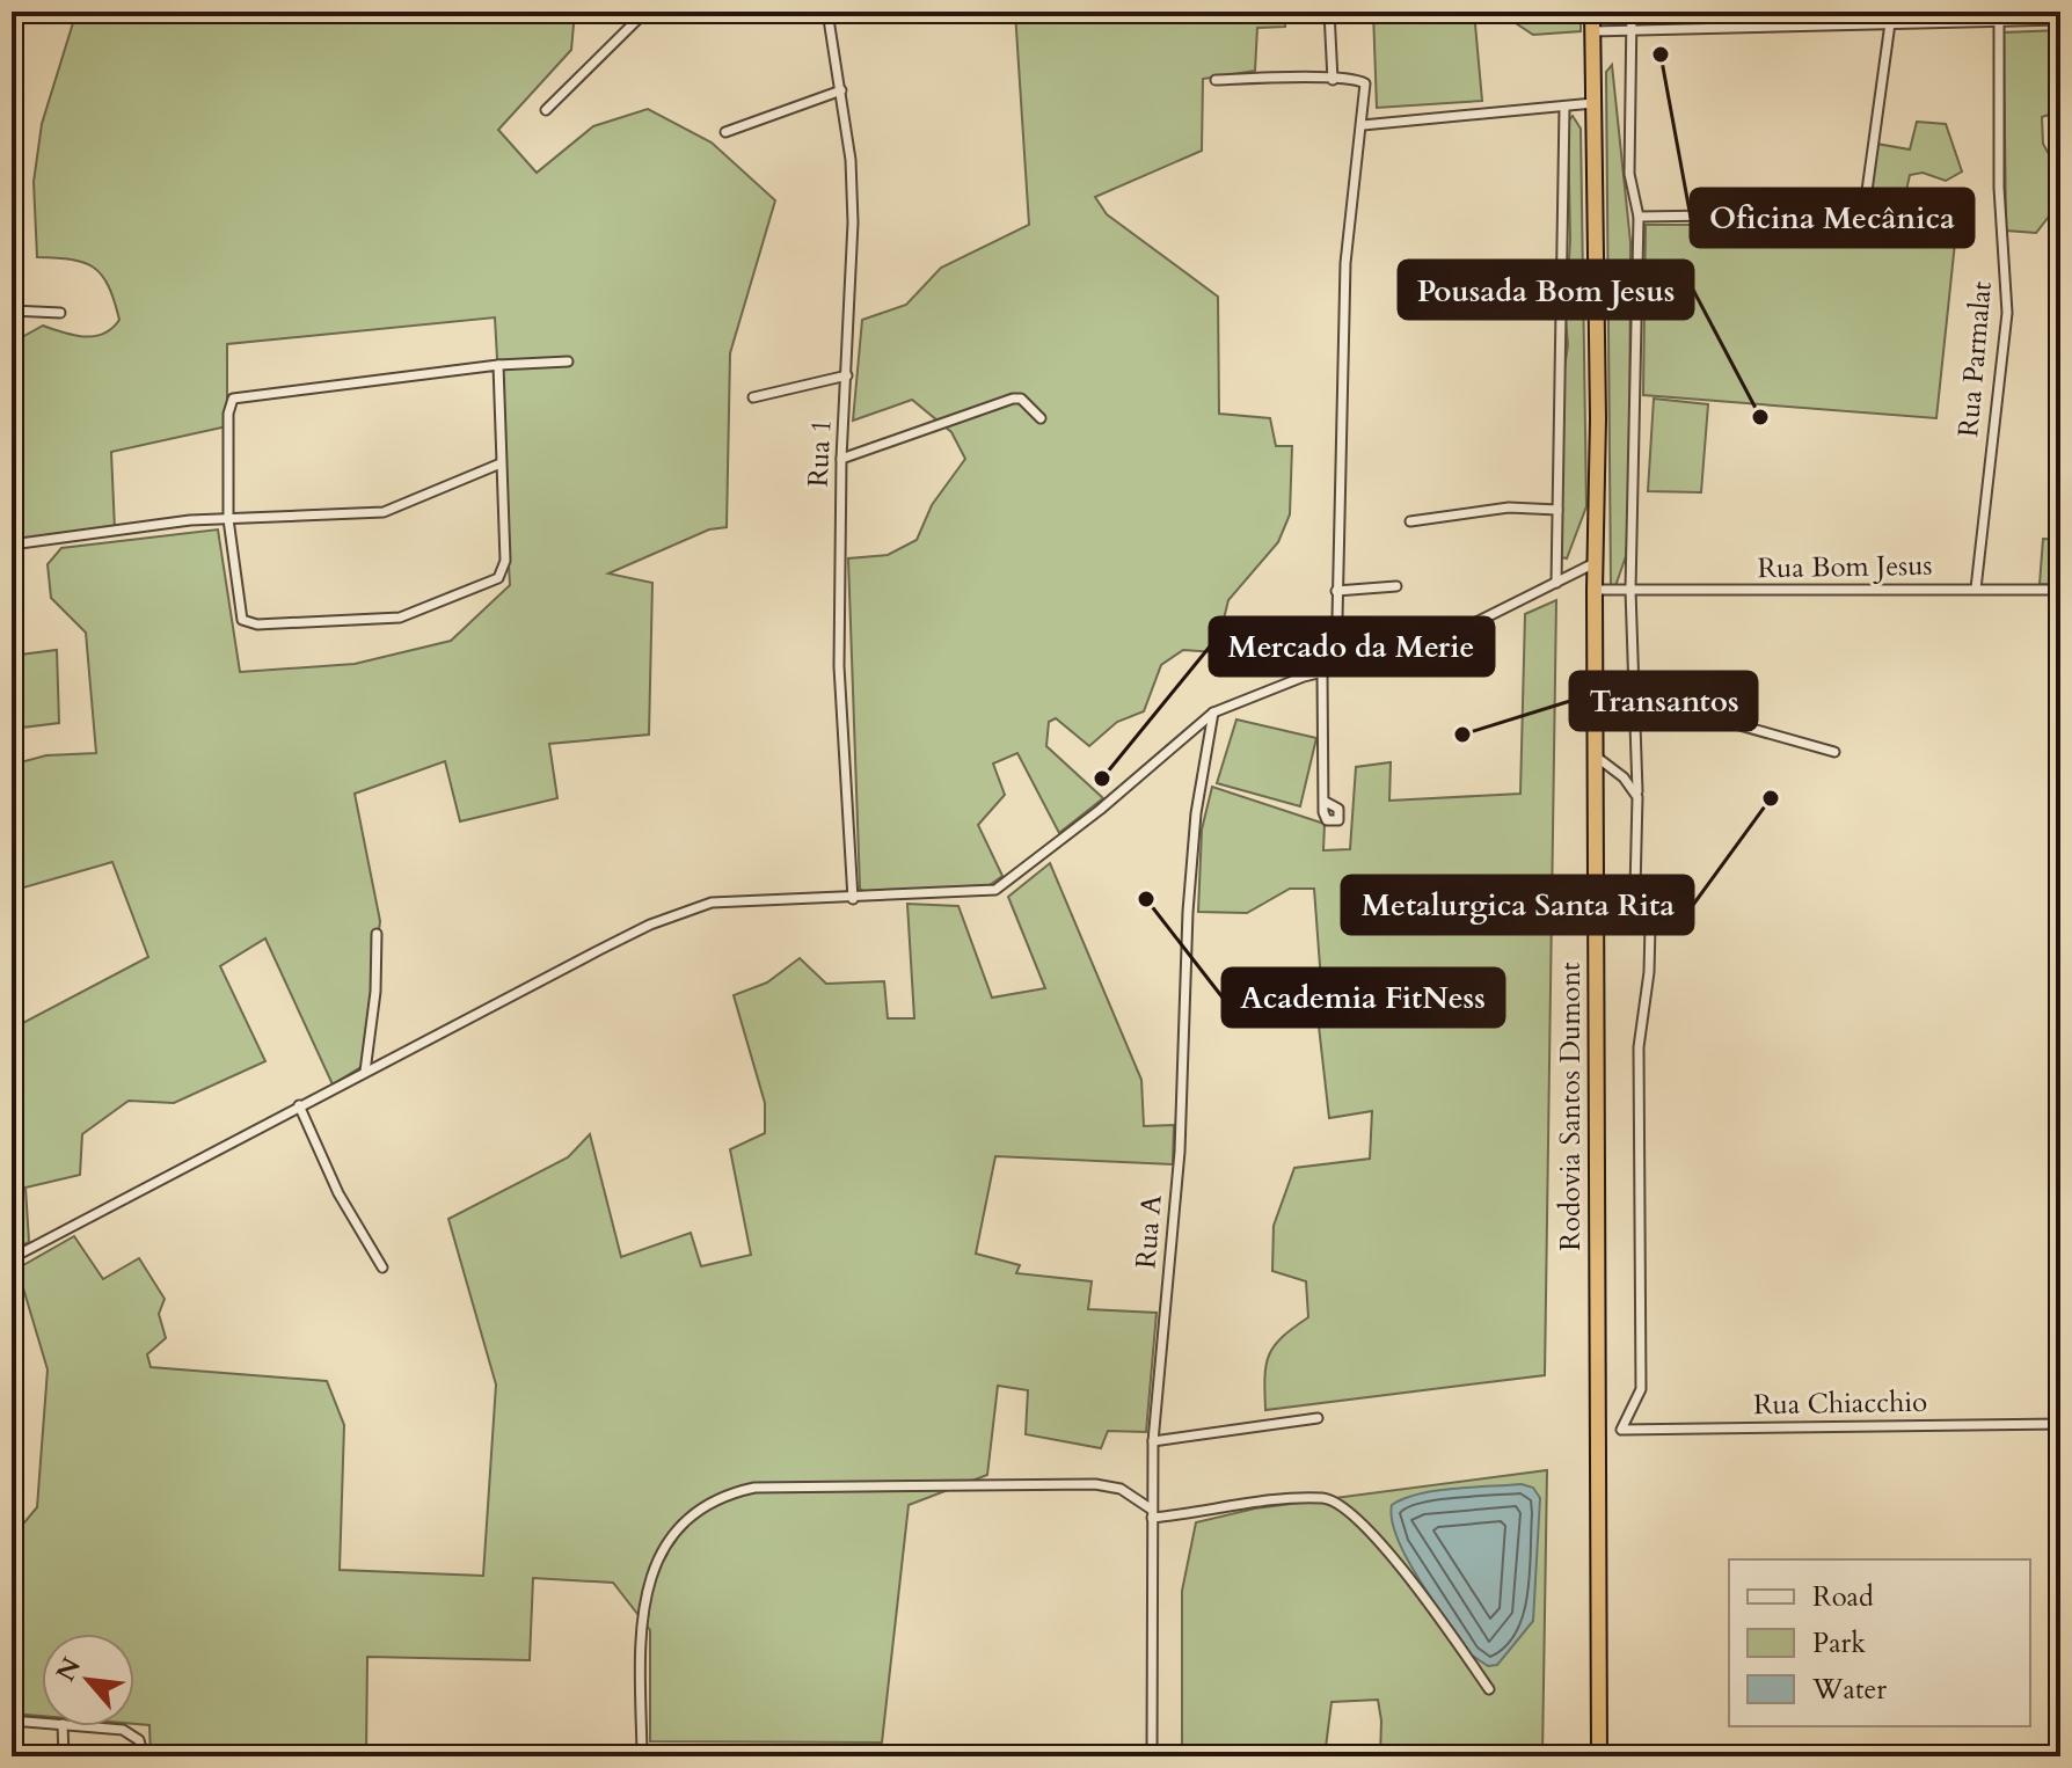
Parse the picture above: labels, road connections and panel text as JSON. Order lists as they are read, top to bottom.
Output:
{
  "streets": {
    "highway": ["Rodovia Santos Dumont"],
    "street": [
      "Rua Parmalat",
      "Rua 1",
      "Rua Bom Jesus",
      "Rua A",
      "Rua Chiacchio"
    ]
  },
  "crossings": [
    ["Rua Parmalat", "Rua Bom Jesus"],
    ["Rua Bom Jesus", "Rodovia Santos Dumont"]
  ],
  "places": [
    "Oficina Mecânica",
    "Pousada Bom Jesus",
    "Transantos",
    "Mercado da Merie",
    "Metalurgica Santa Rita",
    "Academia FitNess"
  ],
  "legend": ["Road", "Park", "Water"],
  "north": "top left"
}
